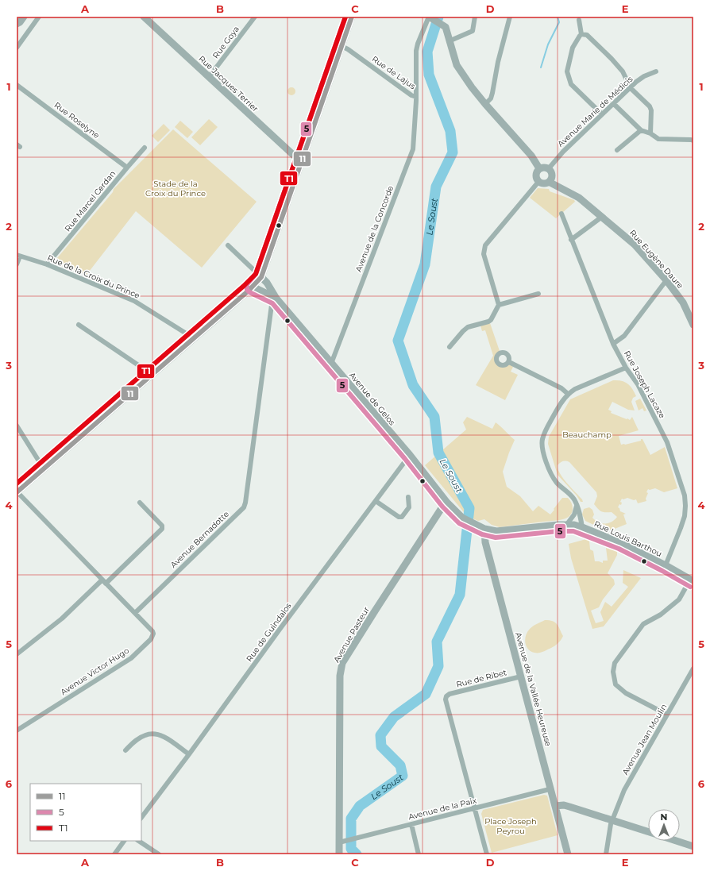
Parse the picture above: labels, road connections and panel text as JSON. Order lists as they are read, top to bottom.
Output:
{
  "streets": {
    "street": [
      "Rue Goya",
      "Rue de Lajus",
      "Rue Jacques Terrier",
      "Avenue Marie de Médicis",
      "Rue Roselyne",
      "Rue Marcel Cerdan",
      "Avenue de la Concorde",
      "Rue Eugène Daure",
      "Rue de la Croix du Prince",
      "Rue Joseph Lacaze",
      "Avenue de Gelos",
      "Rue Louis Barthou",
      "Avenue Bernadotte",
      "Rue de Guindalos",
      "Avenue Pasteur",
      "Avenue Victor Hugo",
      "Rue de Ribet",
      "Avenue de la Vallée Heureuse",
      "Avenue Jean Moulin",
      "Avenue de la Paix"
    ]
  },
  "crossings": [
    ["Rue Goya", "Rue Jacques Terrier"],
    ["Rue de Lajus", "Avenue de la Concorde"],
    ["Avenue Marie de Médicis", "Rue Eugène Daure"],
    ["Rue Roselyne", "Rue Marcel Cerdan"],
    ["Rue Marcel Cerdan", "Rue de la Croix du Prince"],
    ["Avenue de la Concorde", "Avenue de Gelos"],
    ["Rue Joseph Lacaze", "Rue Louis Barthou"],
    ["Avenue de Gelos", "Rue Louis Barthou"],
    ["Avenue de Gelos", "Avenue Bernadotte"],
    ["Avenue de Gelos", "Rue de Guindalos"],
    ["Avenue de Gelos", "Avenue Pasteur"],
    ["Rue Louis Barthou", "Avenue de la Vallée Heureuse"],
    ["Avenue Bernadotte", "Avenue Victor Hugo"],
    ["Avenue Pasteur", "Avenue de la Paix"],
    ["Rue de Ribet", "Avenue de la Vallée Heureuse"],
    ["Rue de Ribet", "Avenue de la Paix"],
    ["Avenue de la Vallée Heureuse", "Avenue de la Paix"]
  ],
  "water": ["Le Soust"],
  "parks": ["Stade de la Croix du Prince", "Beauchamp", "Place Joseph Peyrou"],
  "lines": ["transit line 11", "transit line 5", "transit line T1"],
  "legend": ["11", "5", "T1"],
  "north": "top",
  "grid": {
    "columns": [
      "A",
      "B",
      "C",
      "D",
      "E"
    ],
    "rows": [
      "1",
      "2",
      "3",
      "4",
      "5",
      "6"
    ]
  }
}
